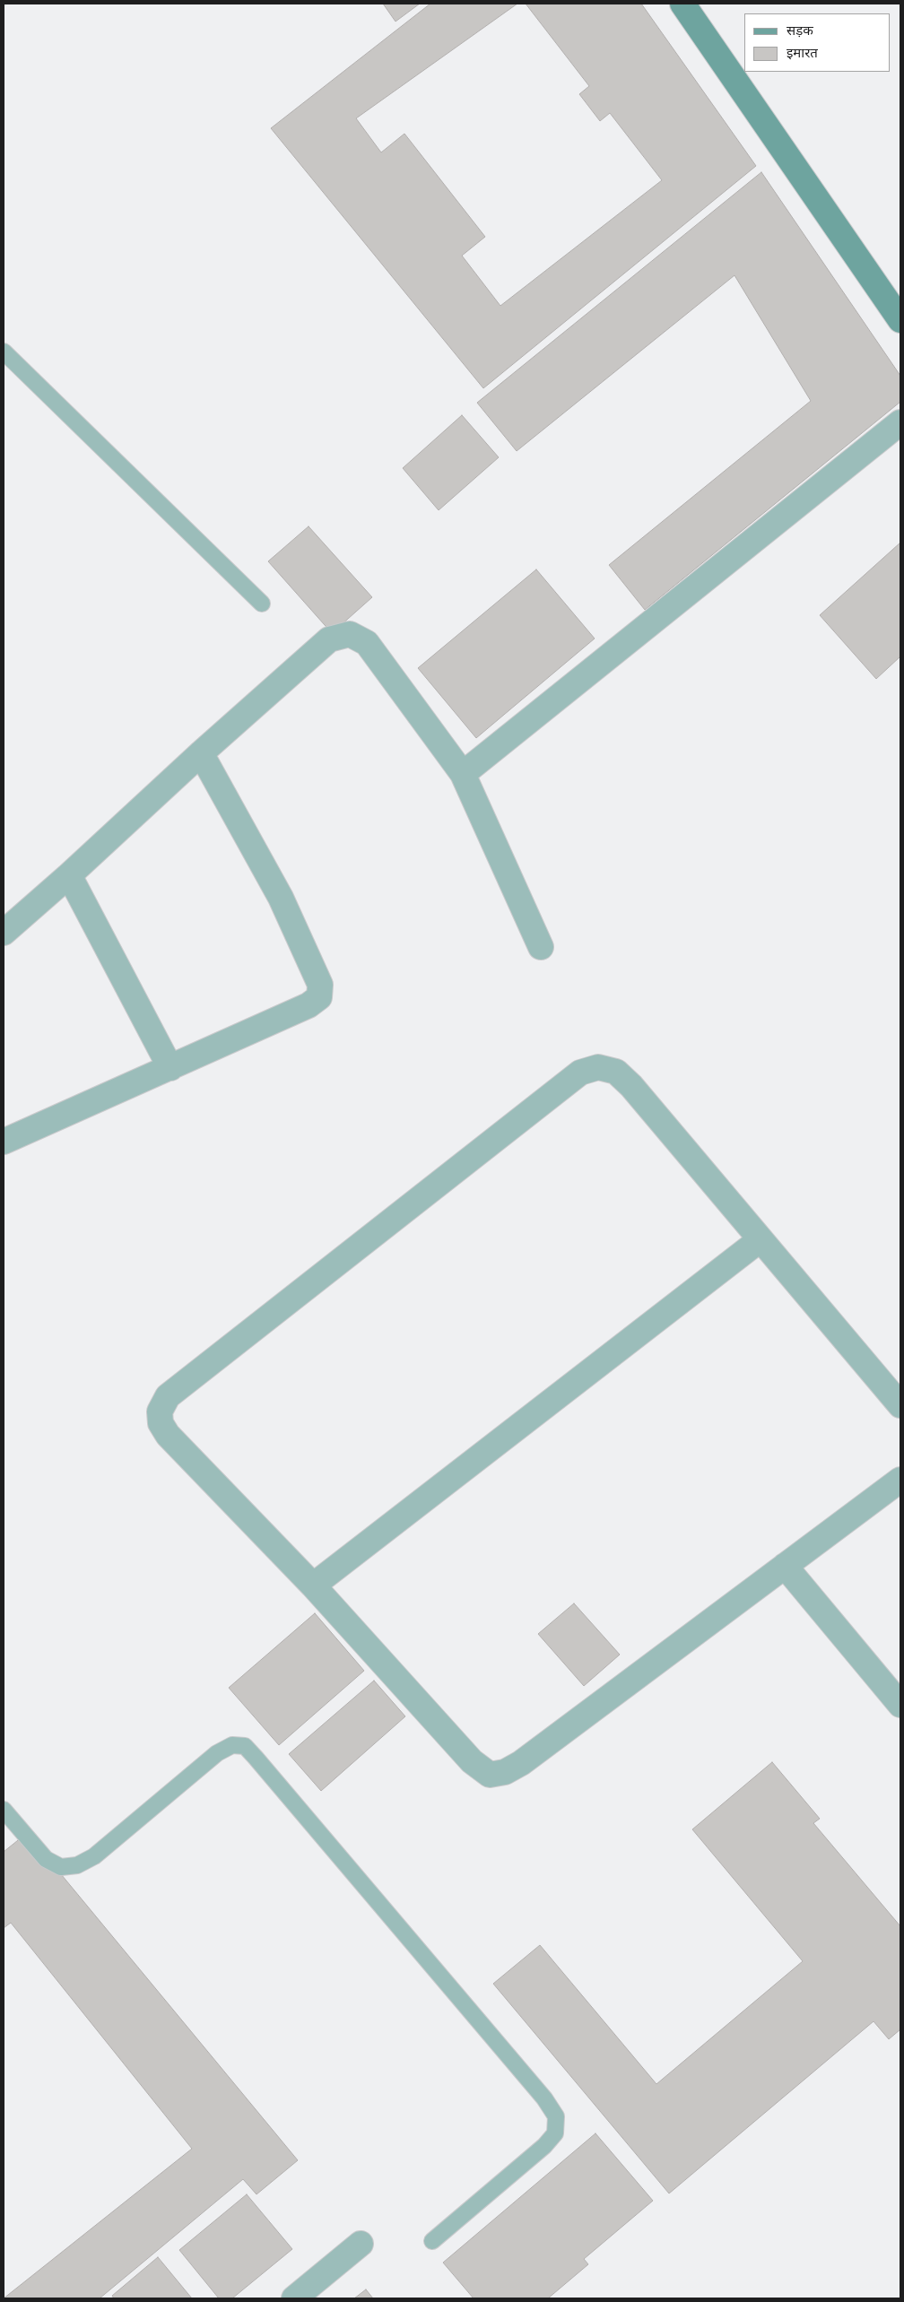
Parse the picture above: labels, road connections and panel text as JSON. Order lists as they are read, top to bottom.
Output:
{
  "legend": ["सड़क", "इमारत"]
}
